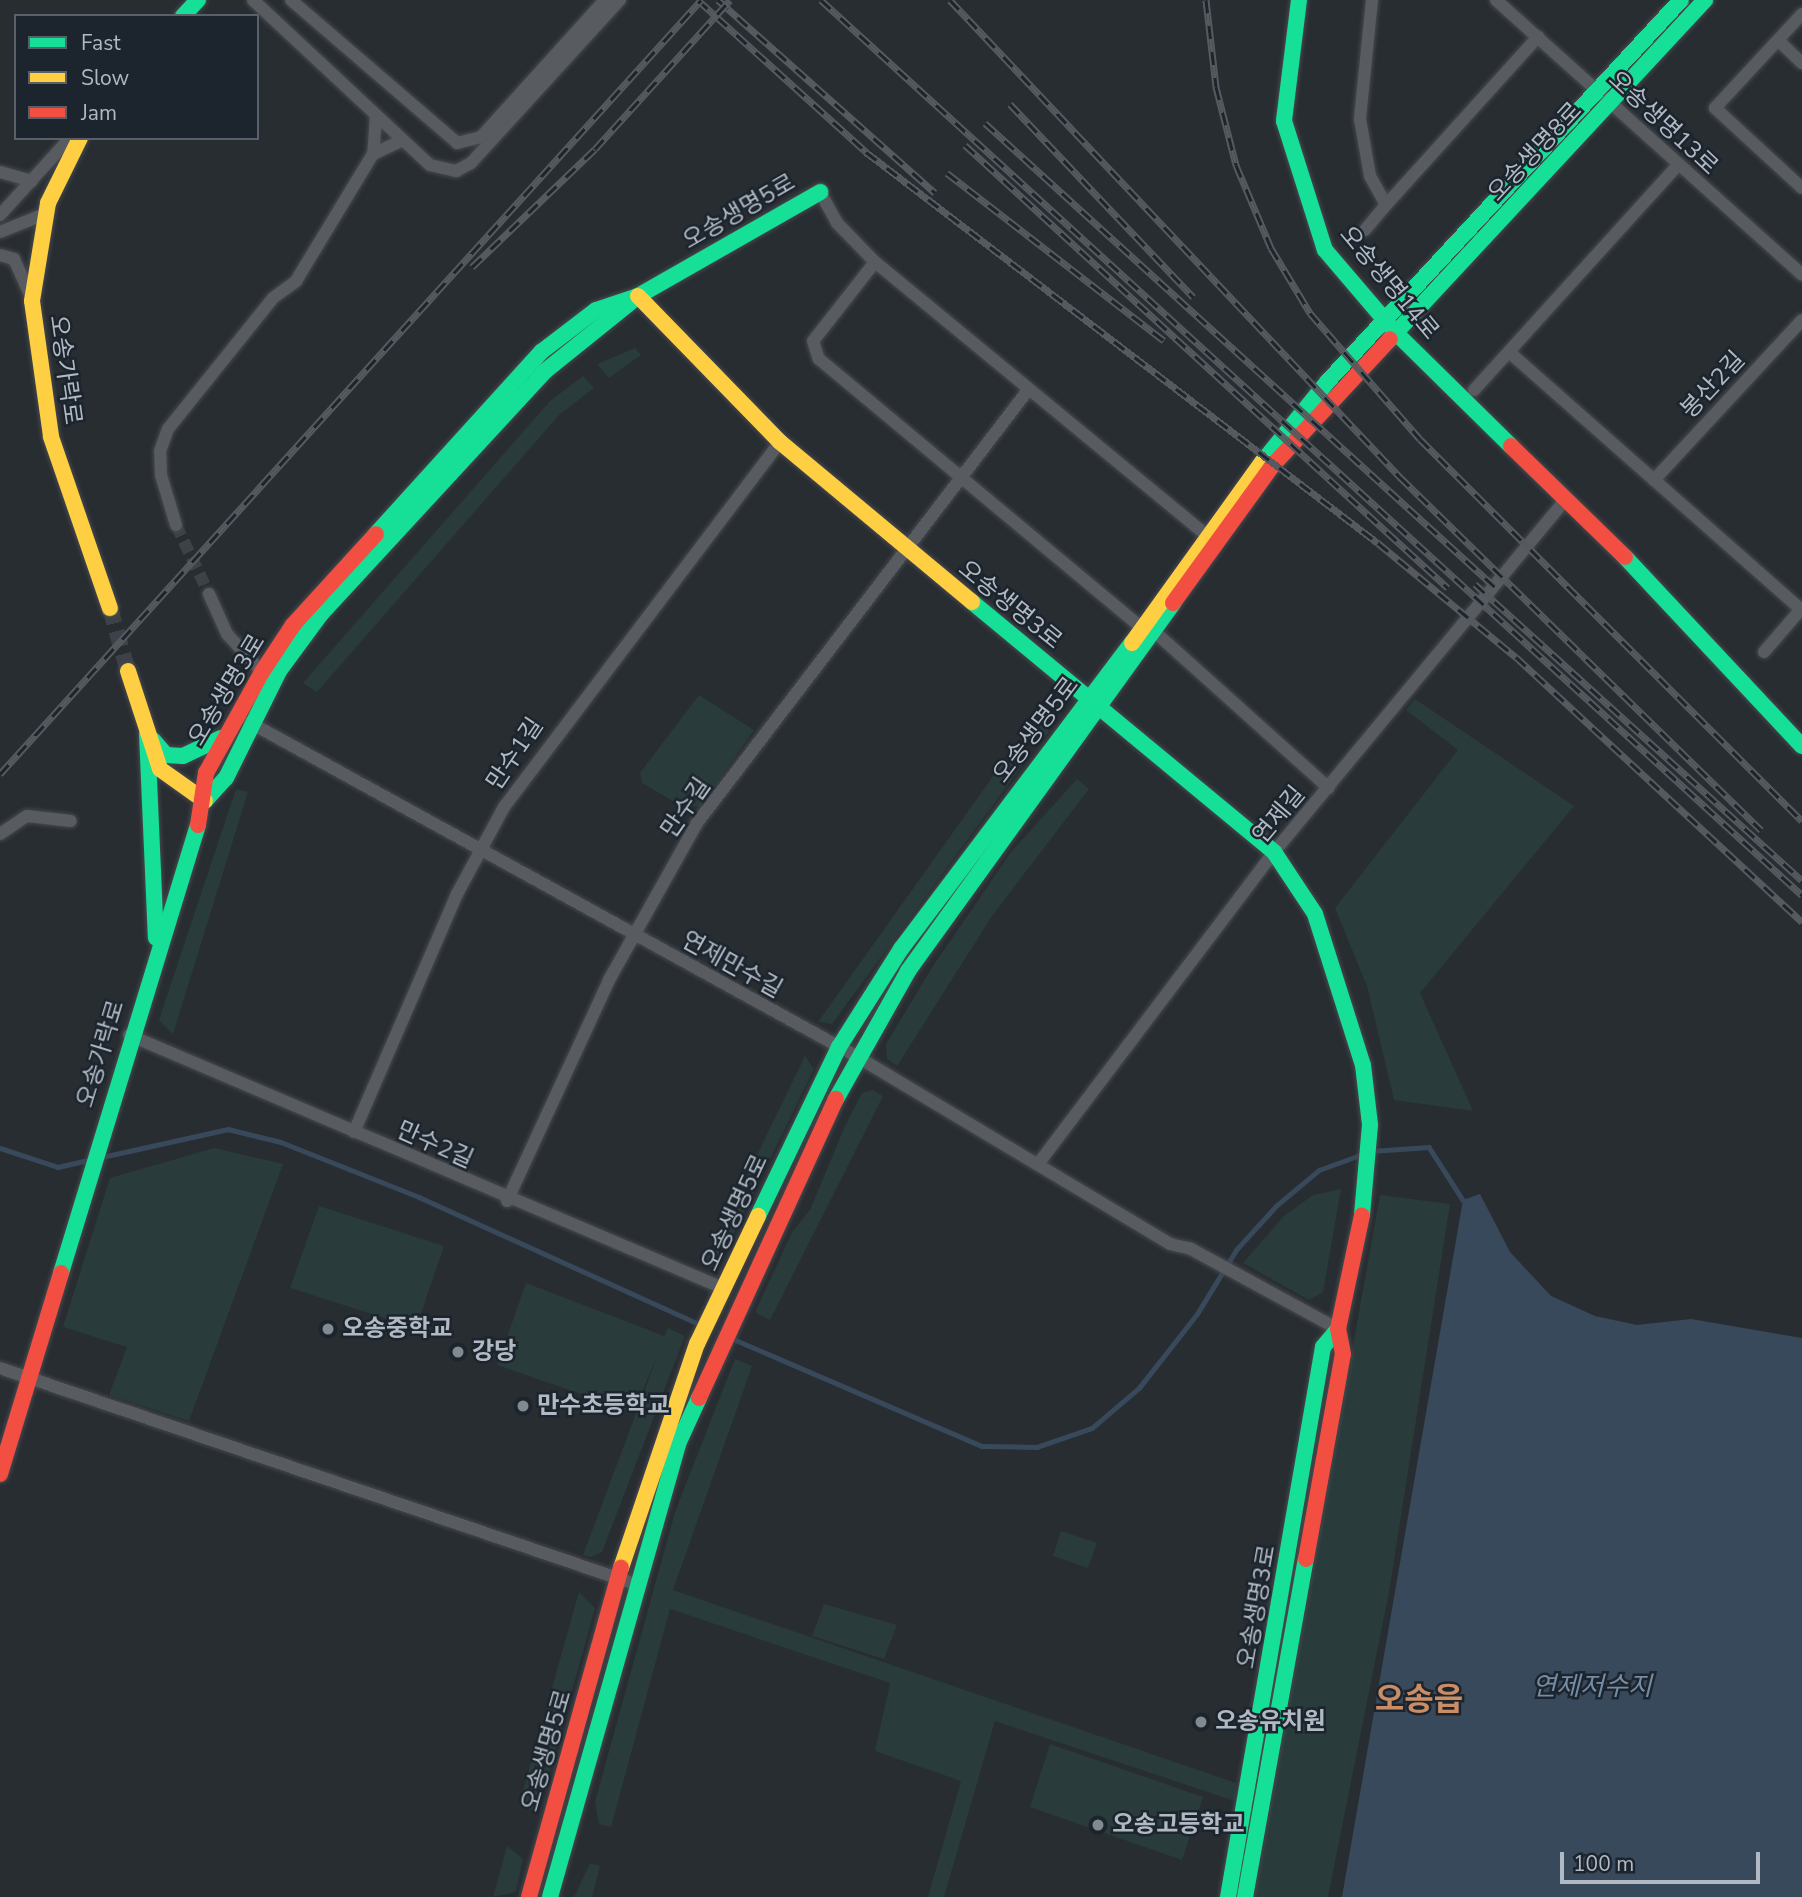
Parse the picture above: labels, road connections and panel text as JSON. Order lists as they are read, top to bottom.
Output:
{
  "streets": {
    "street": [
      "오송생명13로",
      "오송생명8로",
      "오송생명5로",
      "오송생명14로",
      "오송가락로",
      "봉산2길",
      "오송생명3로",
      "만수1길",
      "만수길",
      "연제길",
      "연제만수길",
      "만수2길"
    ]
  },
  "crossings": [
    ["오송생명13로", "오송생명8로"],
    ["오송생명8로", "오송생명5로"],
    ["오송생명8로", "오송생명14로"],
    ["오송생명5로", "오송생명3로"],
    ["오송생명5로", "만수길"],
    ["오송생명5로", "연제만수길"],
    ["오송생명5로", "만수2길"],
    ["오송생명14로", "연제길"],
    ["오송가락로", "오송생명3로"],
    ["오송가락로", "만수2길"],
    ["오송생명3로", "만수1길"],
    ["오송생명3로", "만수길"],
    ["오송생명3로", "연제길"],
    ["오송생명3로", "연제만수길"],
    ["만수1길", "연제만수길"],
    ["만수1길", "만수2길"],
    ["만수길", "연제만수길"],
    ["만수길", "만수2길"],
    ["연제길", "연제만수길"]
  ],
  "districts": ["오송읍"],
  "water": ["연제저수지"],
  "places": [
    "오송중학교",
    "강당",
    "만수초등학교",
    "오송유치원",
    "오송고등학교"
  ],
  "legend": ["Fast", "Slow", "Jam"],
  "scale_bar": "100 m"
}
